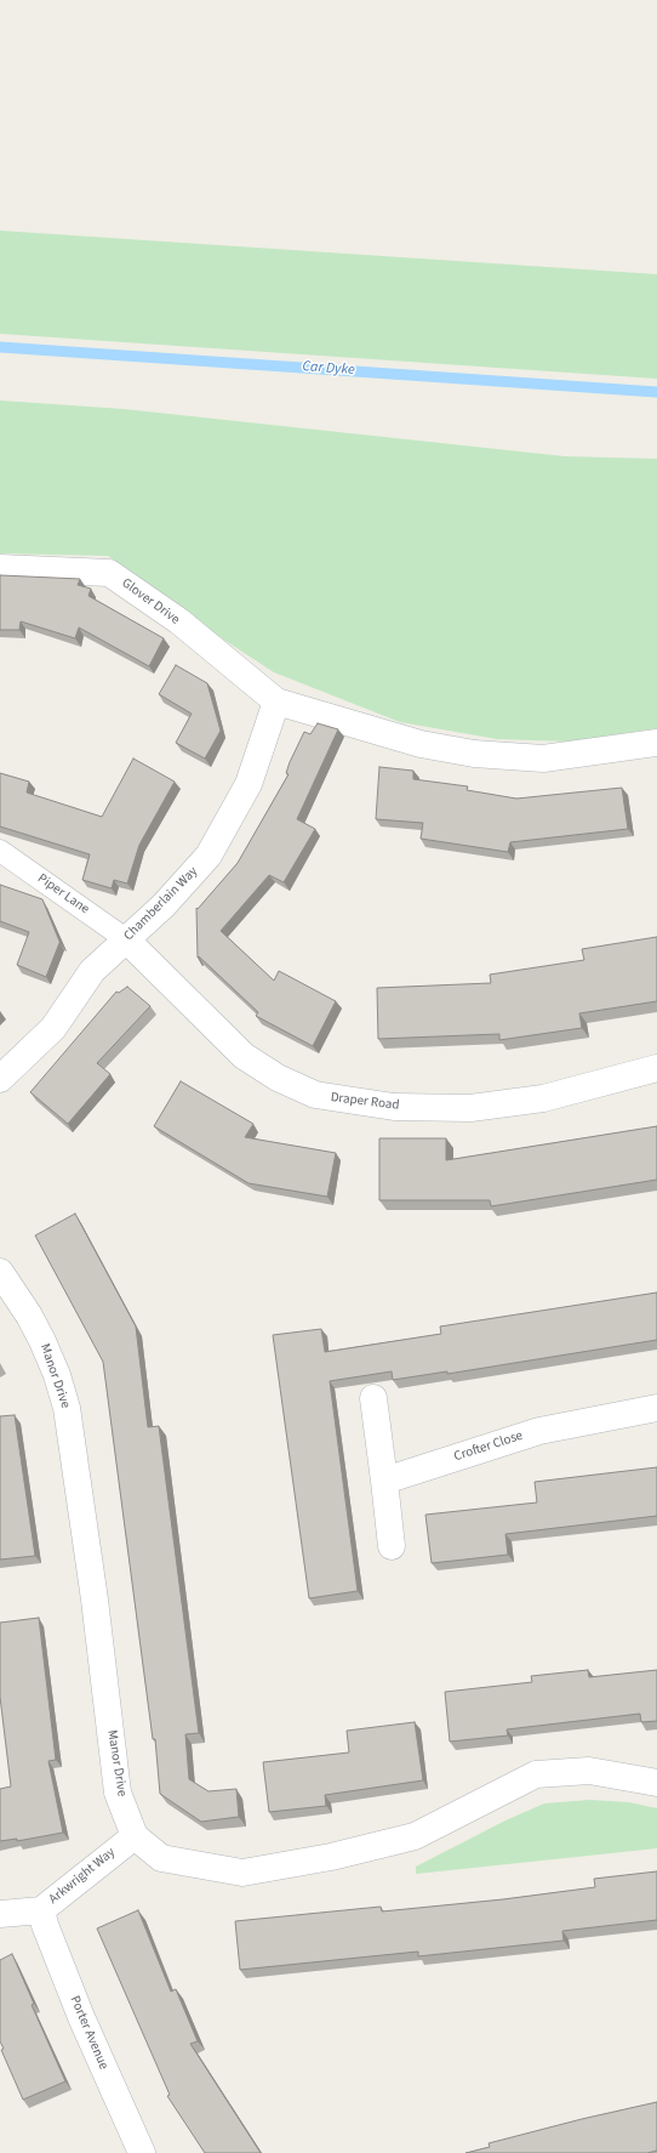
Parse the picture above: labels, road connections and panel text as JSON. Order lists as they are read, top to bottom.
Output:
{
  "streets": {
    "street": [
      "Glover Drive",
      "Chamberlain Way",
      "Draper Road",
      "Manor Drive",
      "Crofter Close",
      "Arkwright Way",
      "Porter Avenue"
    ],
    "lane": ["Piper Lane"]
  },
  "crossings": [
    ["Glover Drive", "Chamberlain Way"],
    ["Piper Lane", "Chamberlain Way"],
    ["Piper Lane", "Draper Road"],
    ["Chamberlain Way", "Draper Road"],
    ["Manor Drive", "Arkwright Way"],
    ["Arkwright Way", "Porter Avenue"]
  ],
  "water": ["Car Dyke"]
}
